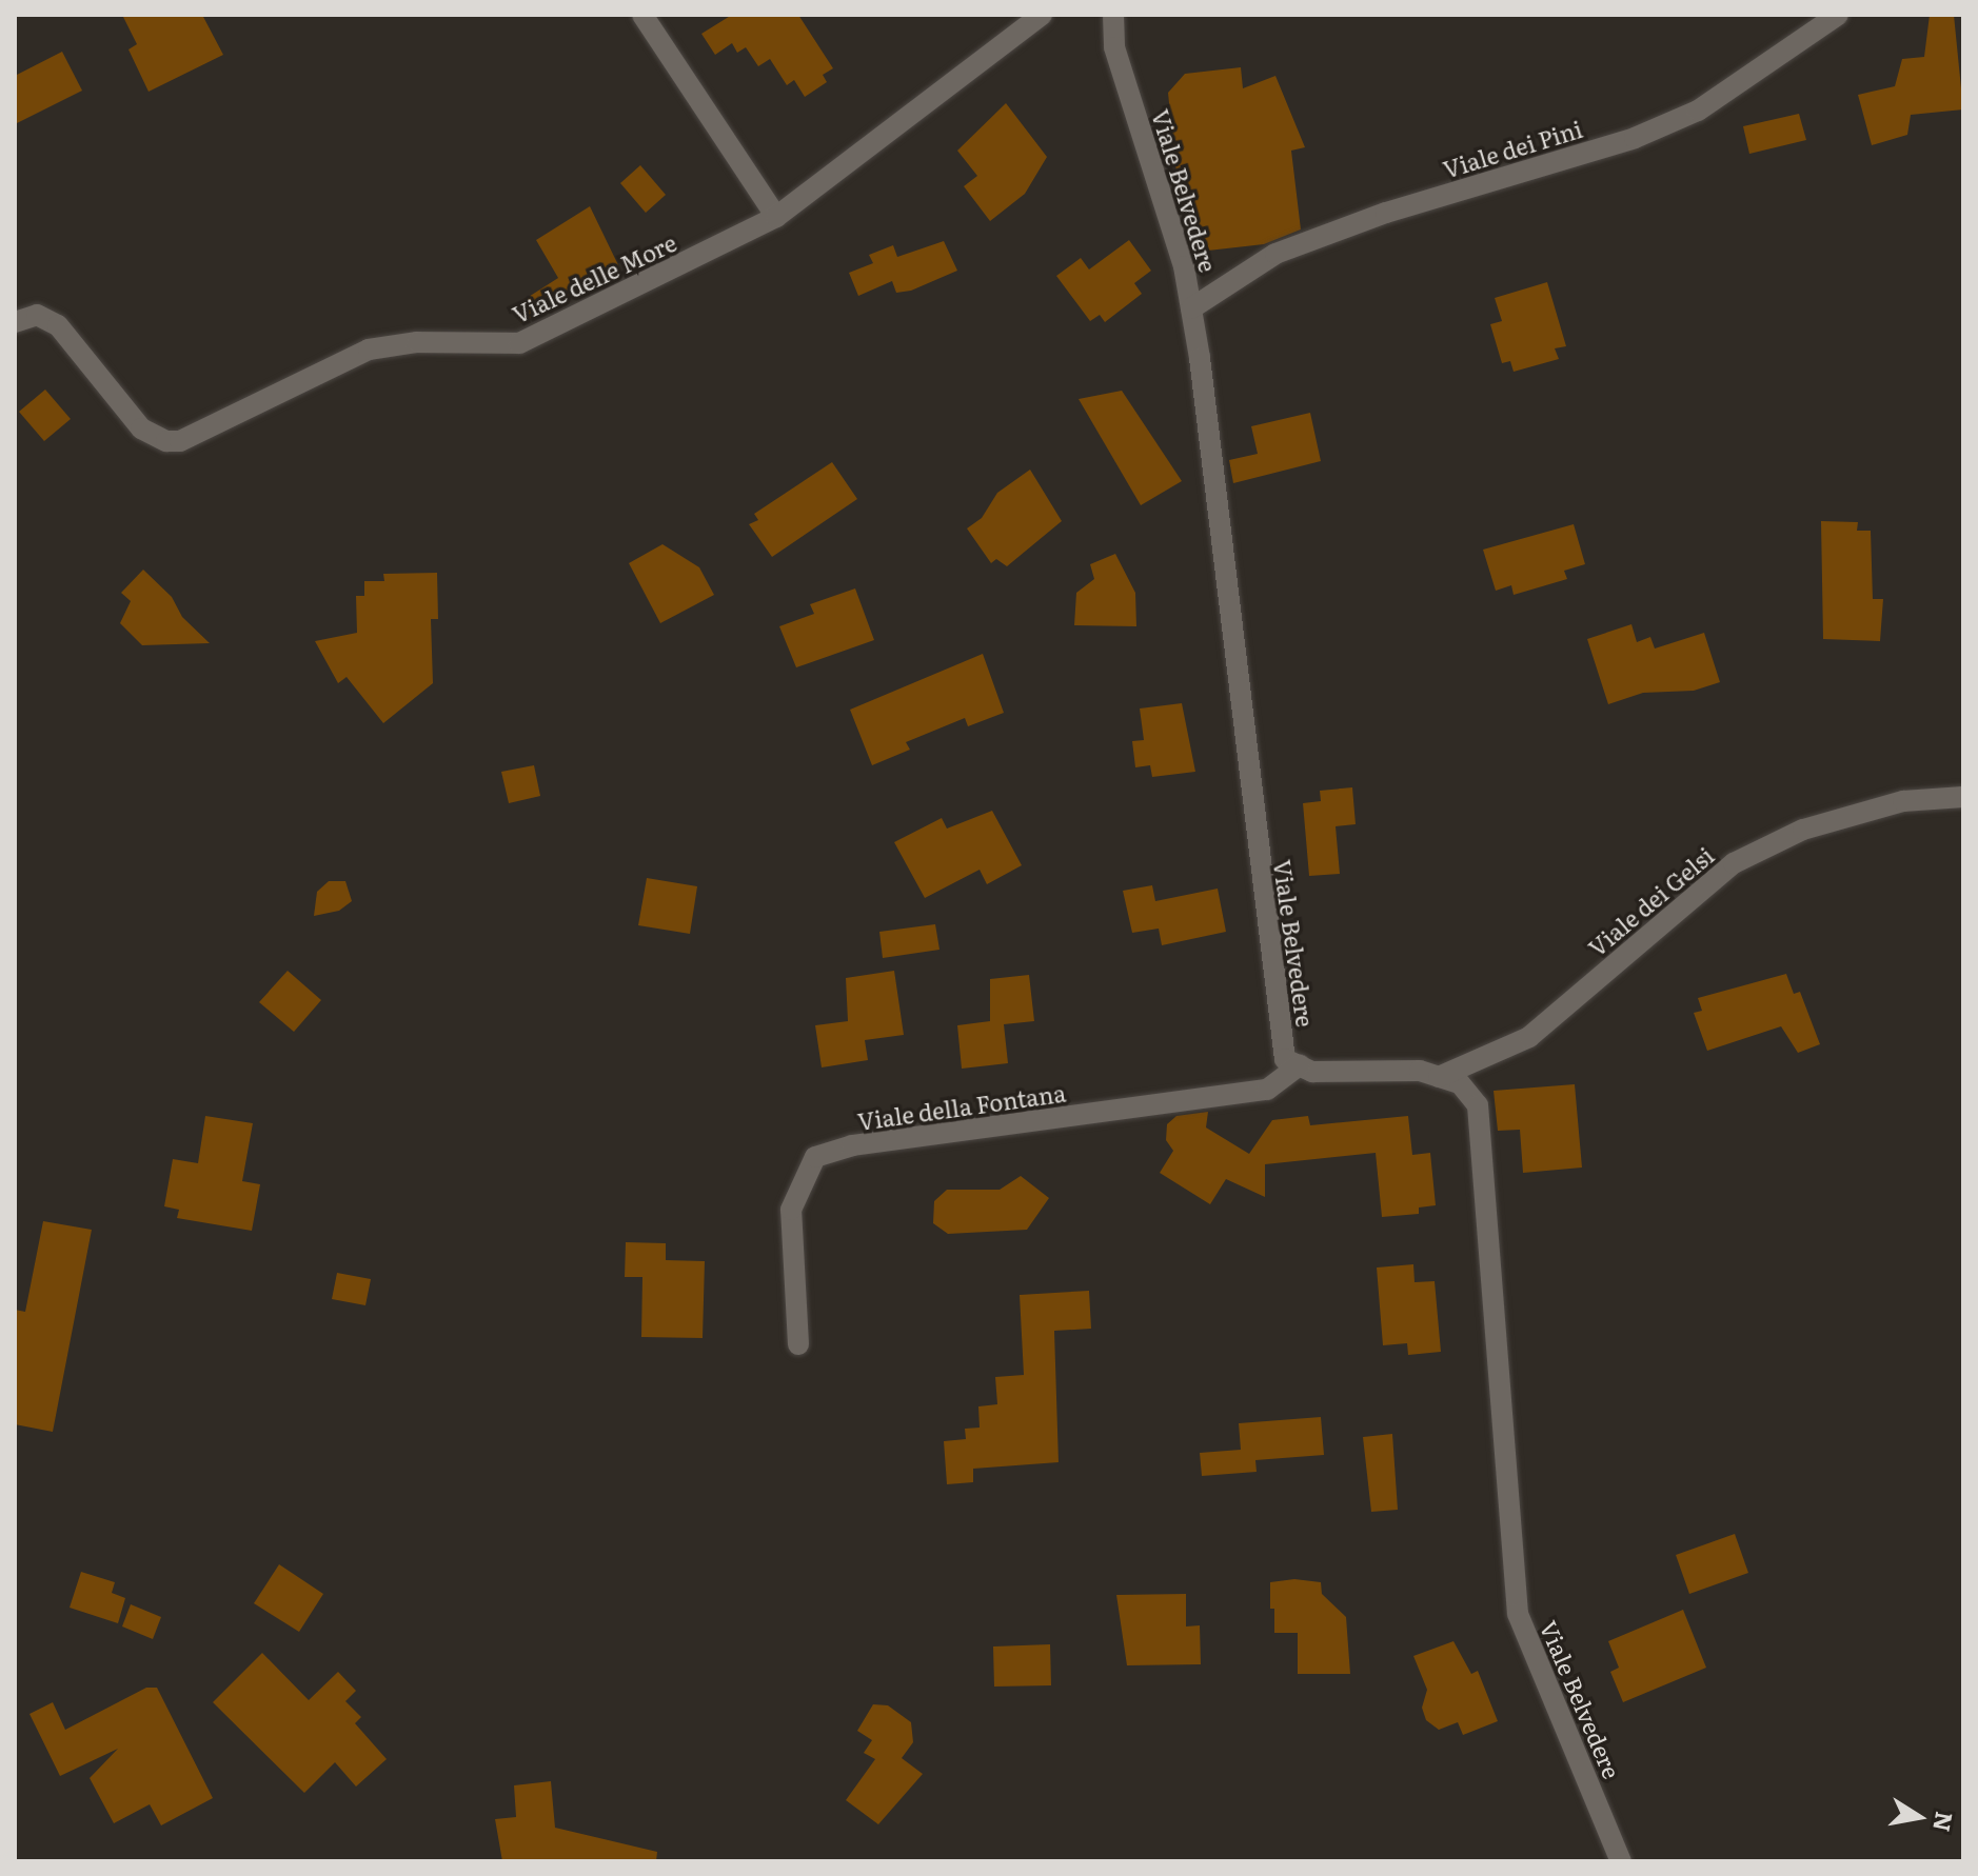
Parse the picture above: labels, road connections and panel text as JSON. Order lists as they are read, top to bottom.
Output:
{
  "streets": {
    "street": [
      "Viale dei Pini",
      "Viale Belvedere",
      "Viale delle More",
      "Viale dei Gelsi",
      "Viale della Fontana"
    ]
  },
  "crossings": [
    ["Viale dei Pini", "Viale Belvedere"],
    ["Viale Belvedere", "Viale dei Gelsi"],
    ["Viale Belvedere", "Viale della Fontana"]
  ],
  "north": "right"
}
